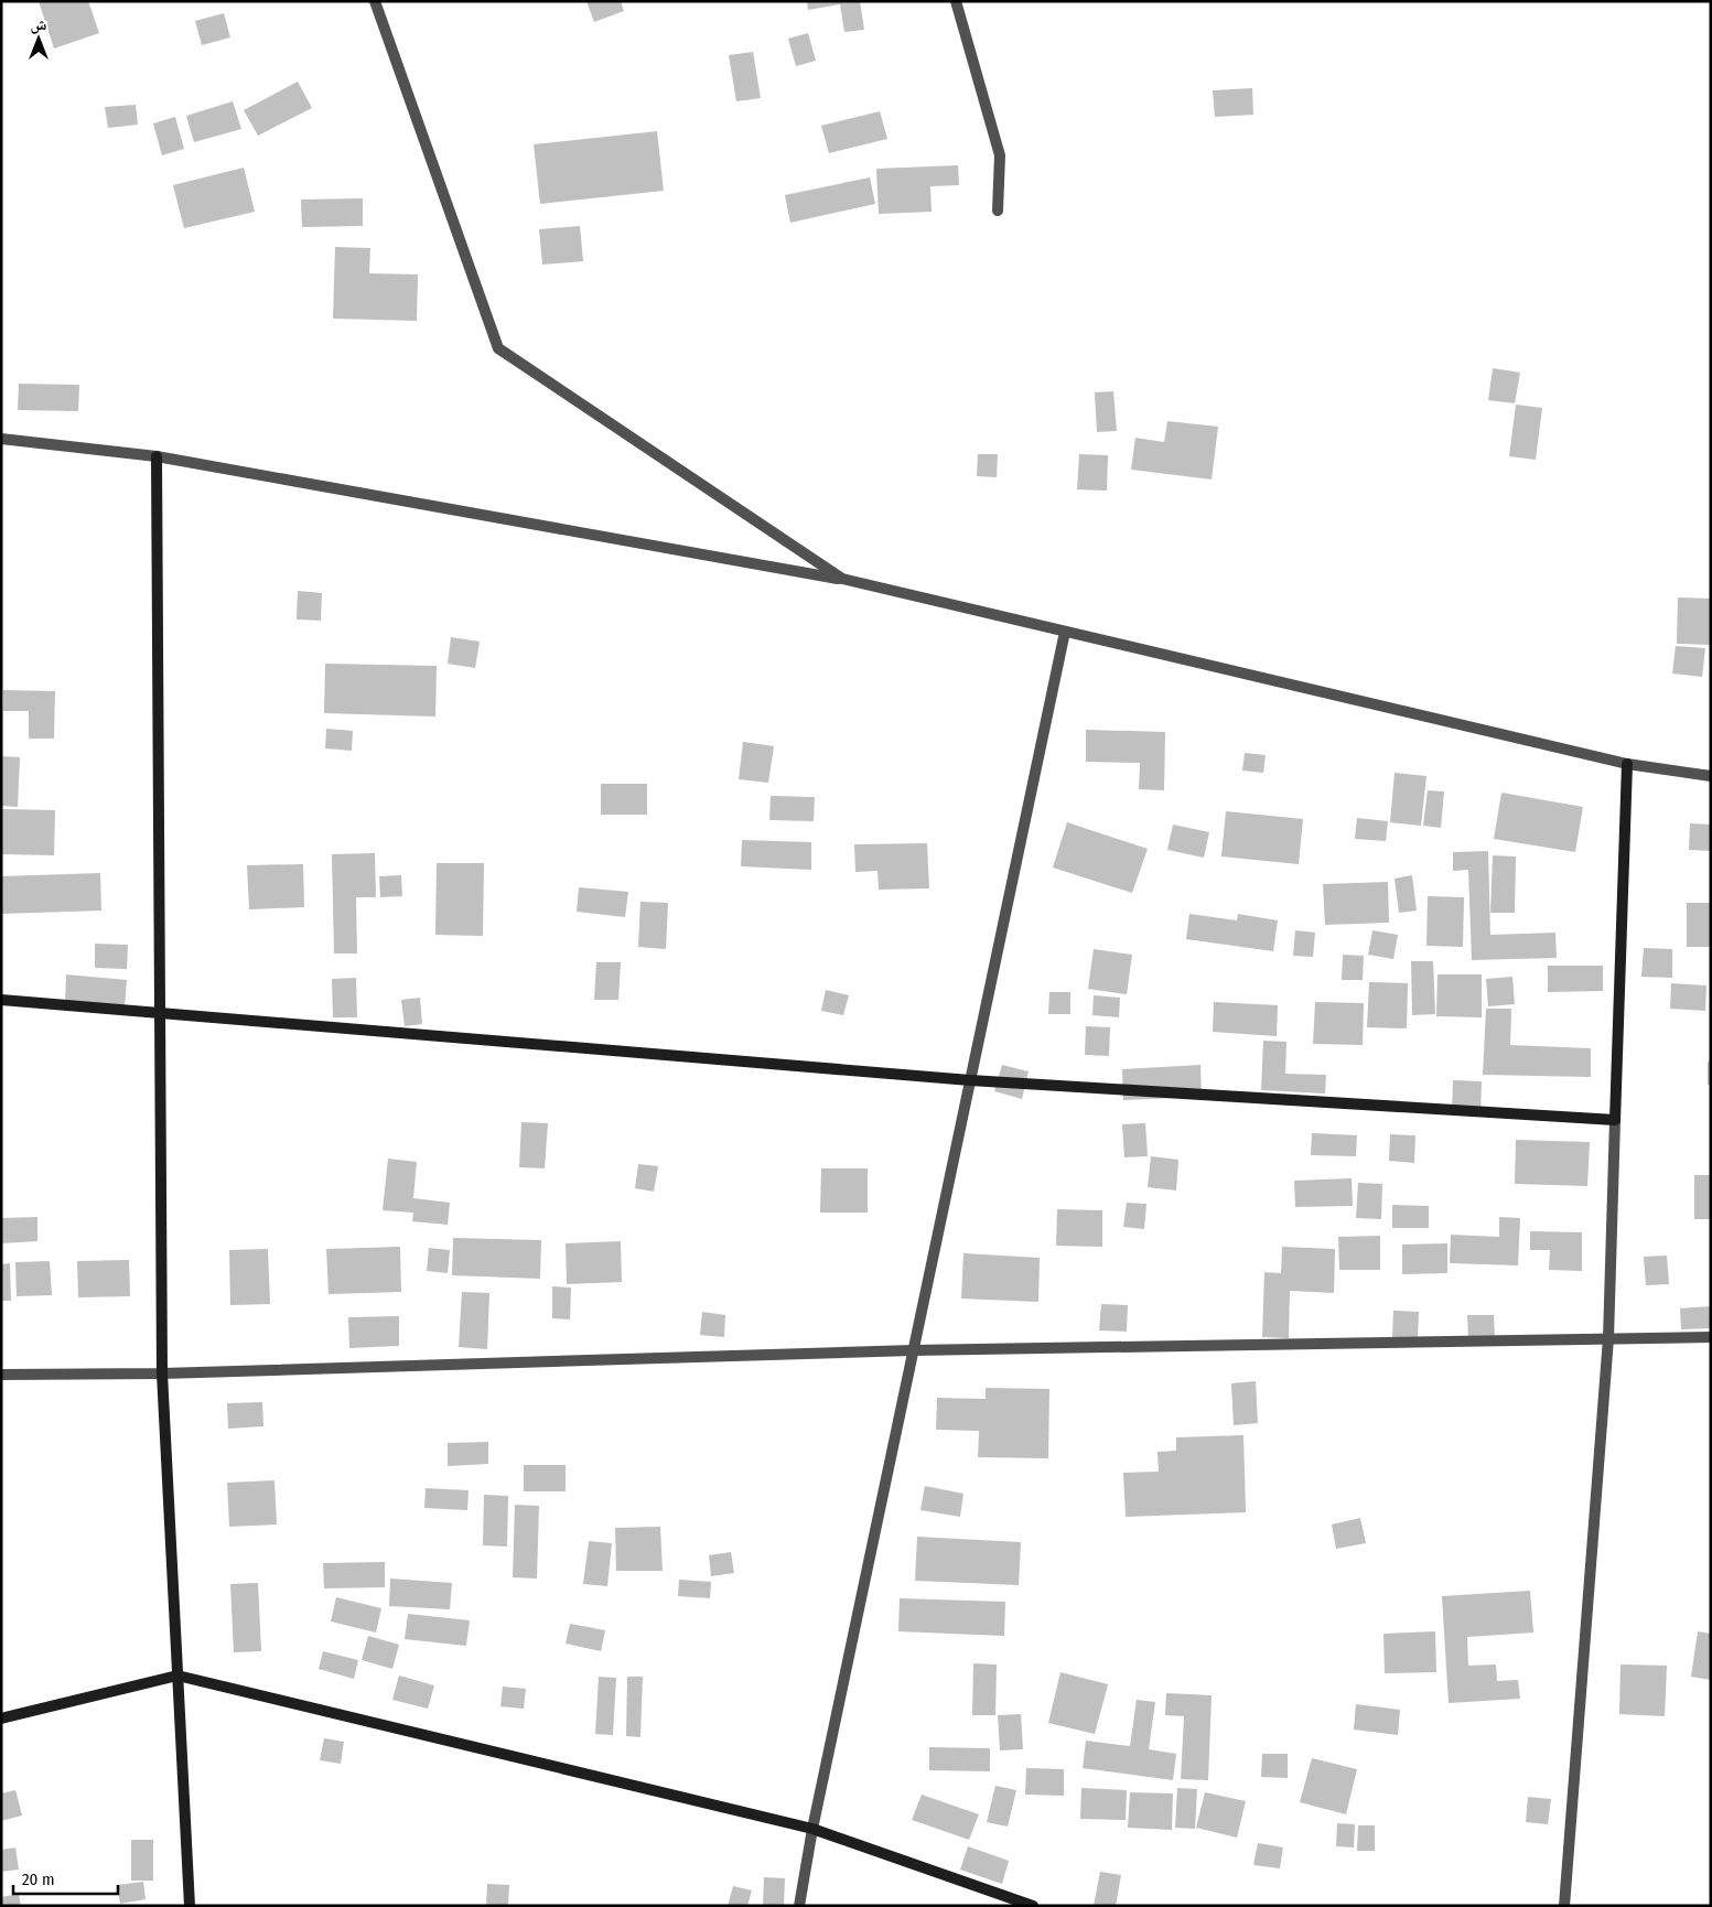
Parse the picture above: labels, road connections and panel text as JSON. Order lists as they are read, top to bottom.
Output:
{
  "scale_bar": "20 m",
  "north": "top"
}
